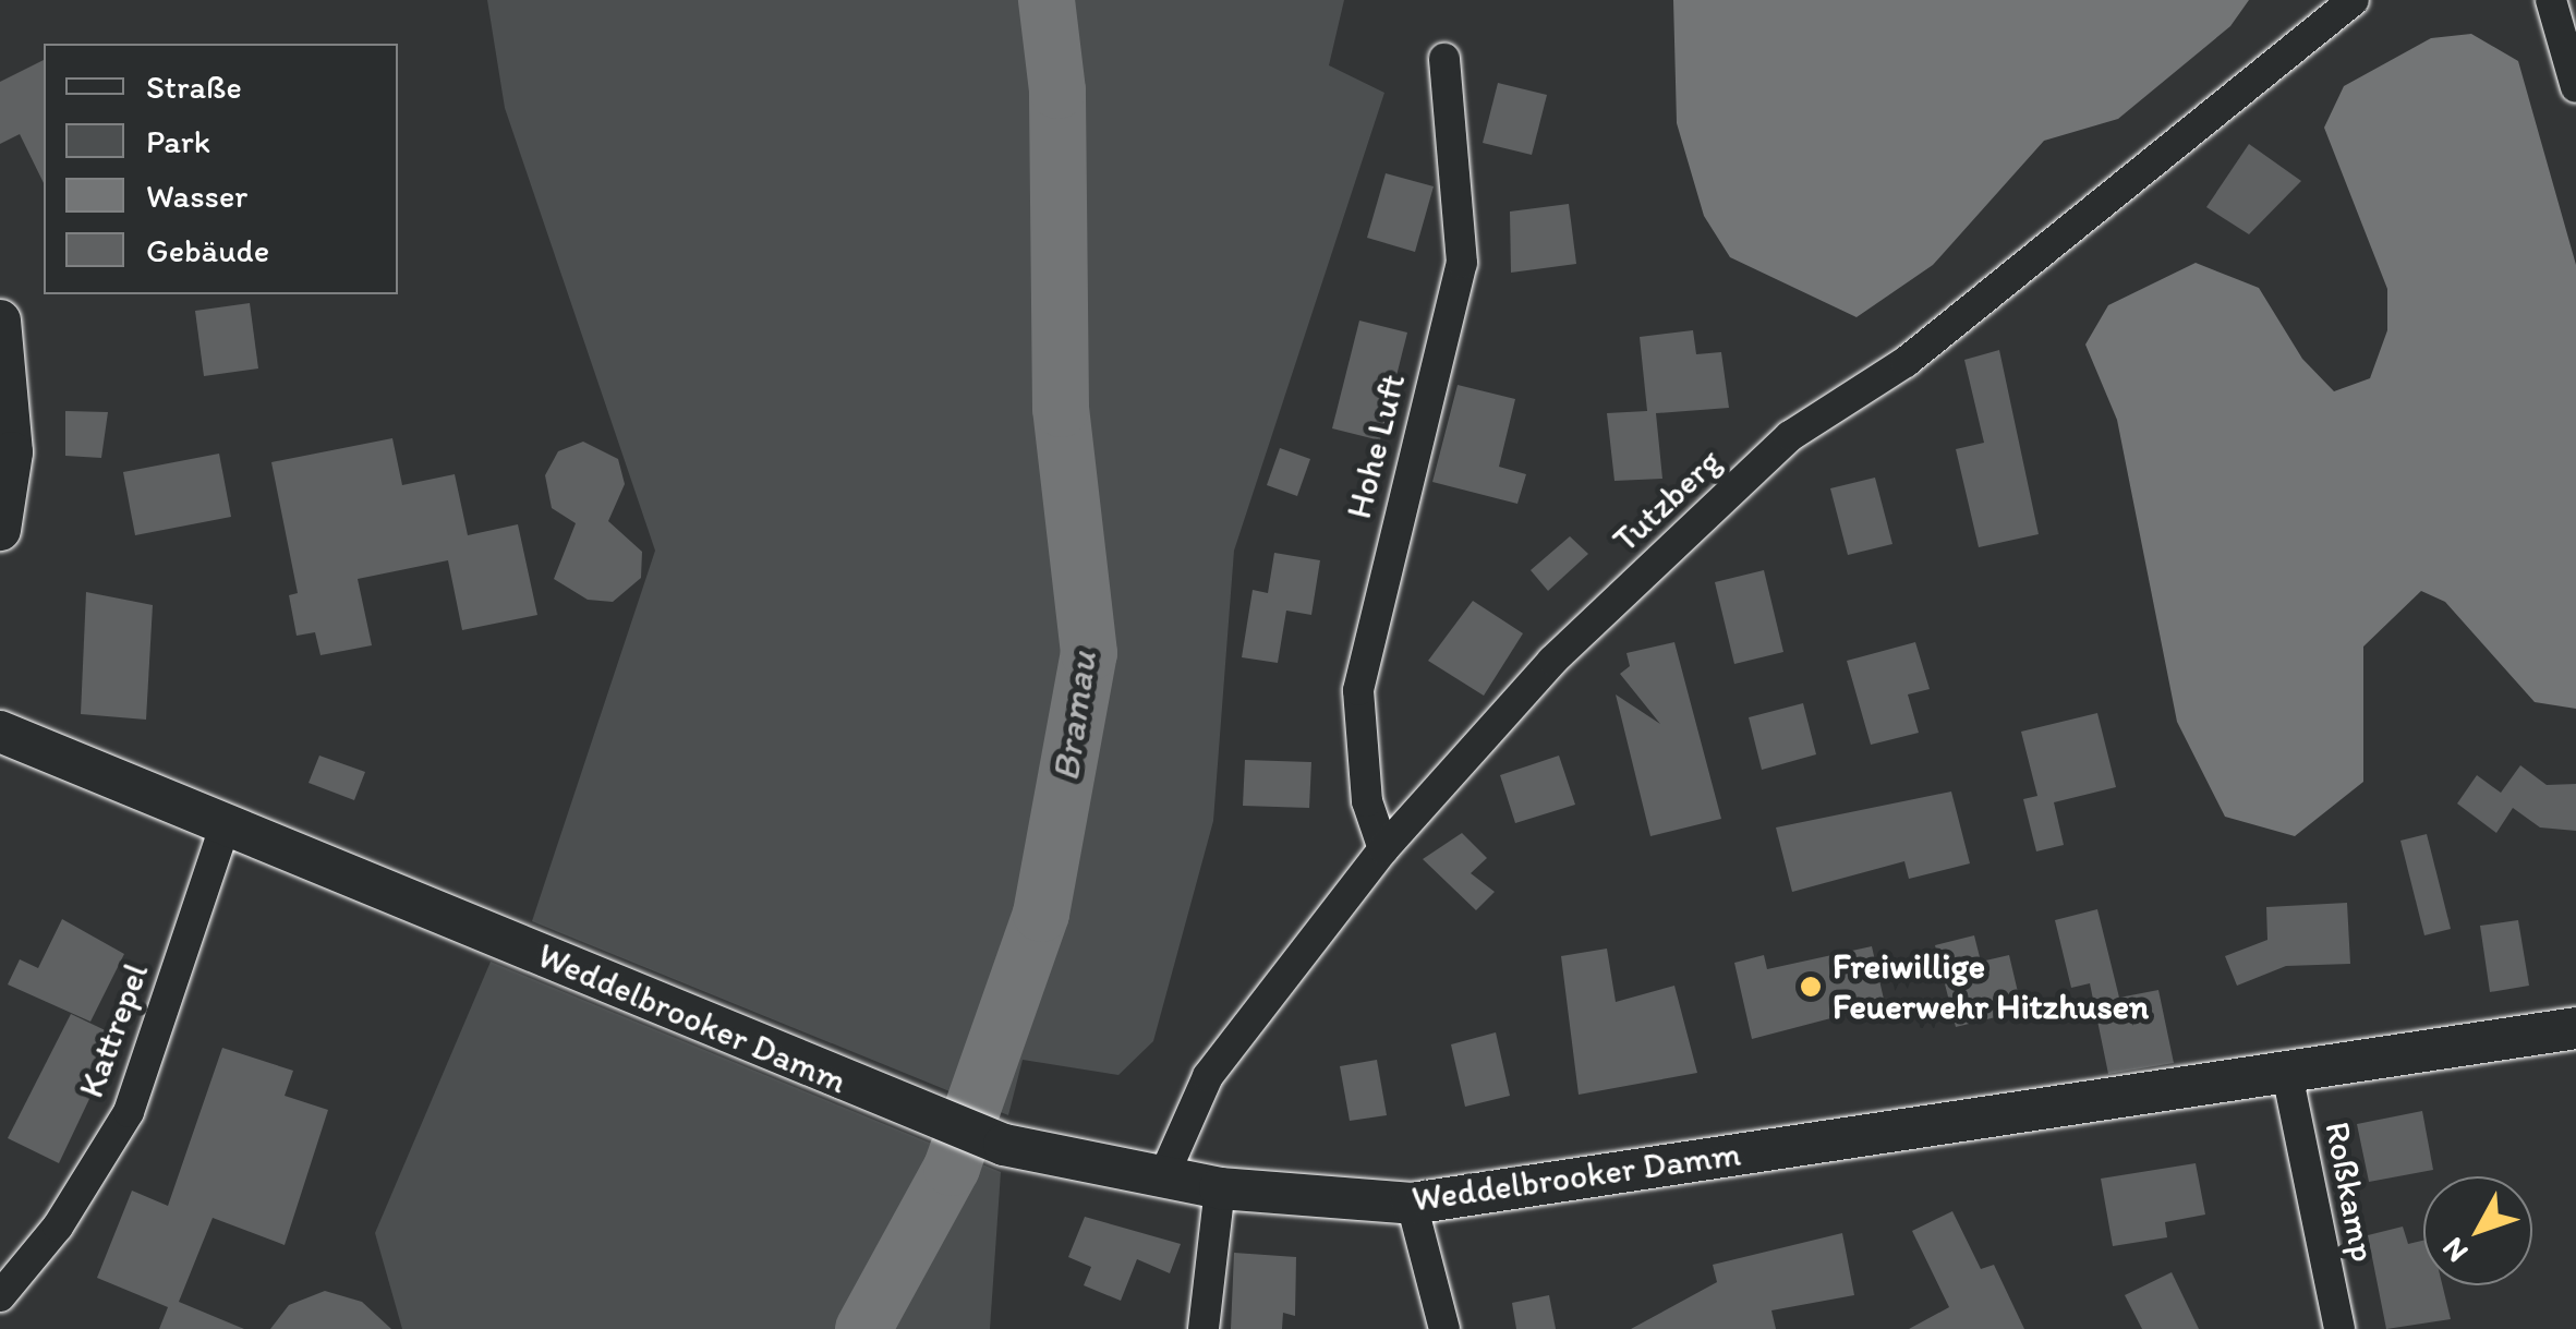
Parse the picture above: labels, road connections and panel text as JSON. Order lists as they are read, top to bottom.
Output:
{
  "streets": {
    "street": [
      "Hohe Luft",
      "Tutzberg",
      "Weddelbrooker Damm",
      "Kattrepel",
      "Roßkamp"
    ]
  },
  "crossings": [
    ["Hohe Luft", "Tutzberg"],
    ["Tutzberg", "Weddelbrooker Damm"],
    ["Weddelbrooker Damm", "Kattrepel"],
    ["Weddelbrooker Damm", "Roßkamp"]
  ],
  "water": ["Bramau"],
  "places": ["Freiwillige Feuerwehr Hitzhusen"],
  "legend": [
    "Straße",
    "Park",
    "Wasser",
    "Gebäude"
  ],
  "north": "bottom left"
}
